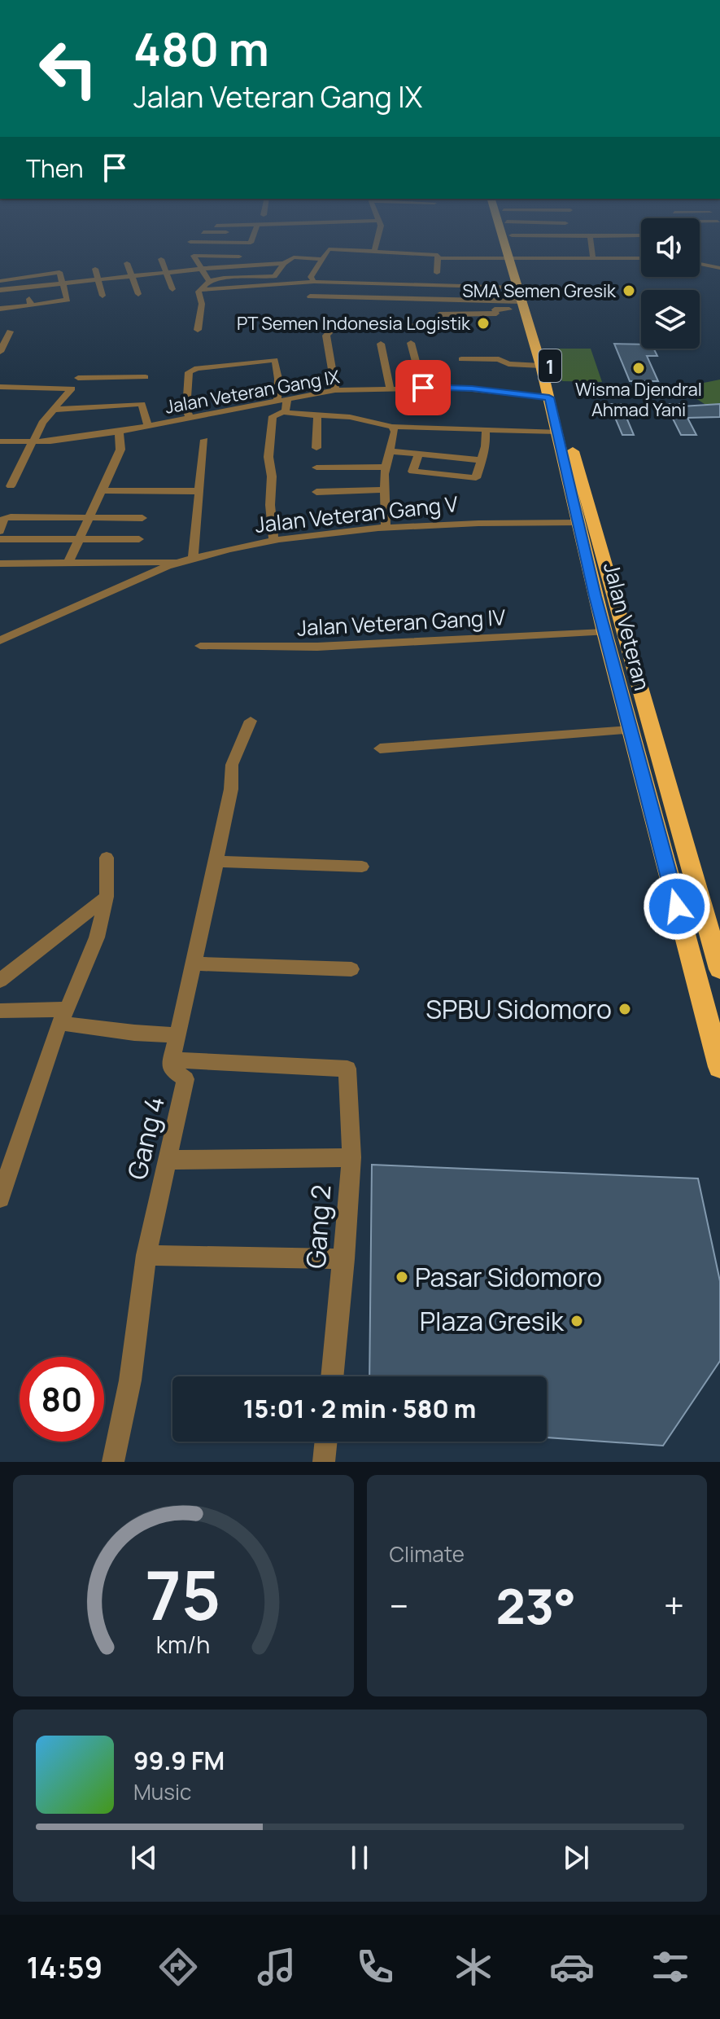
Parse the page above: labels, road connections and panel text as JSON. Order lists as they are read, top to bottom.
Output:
{
  "streets": {
    "highway": ["1", "Jalan Veteran"],
    "street": [
      "Jalan Veteran Gang IX",
      "Jalan Veteran Gang V",
      "Jalan Veteran Gang IV",
      "Gang 4",
      "Gang 2"
    ]
  },
  "crossings": [
    ["Jalan Veteran Gang IX", "Jalan Veteran"],
    ["Jalan Veteran Gang V", "Jalan Veteran"],
    ["Jalan Veteran Gang IV", "Jalan Veteran"],
    ["Gang 4", "Gang 2"]
  ],
  "places": [
    "SMA Semen Gresik",
    "PT Semen Indonesia Logistik",
    "Wisma Djendral Ahmad Yani",
    "SPBU Sidomoro",
    "Pasar Sidomoro",
    "Plaza Gresik"
  ],
  "page": {
    "turn": ["480 m", "Jalan Veteran Gang IX"],
    "then": "Then",
    "limit": "80",
    "trip": "15:01 · 2 min · 580 m",
    "tile": "Climate",
    "heat": ["−", "23°", "+"],
    "song": ["99.9 FM", "Music"],
    "tabs": "14:59",
    "gauge": ["75", "km/h"]
  }
}
